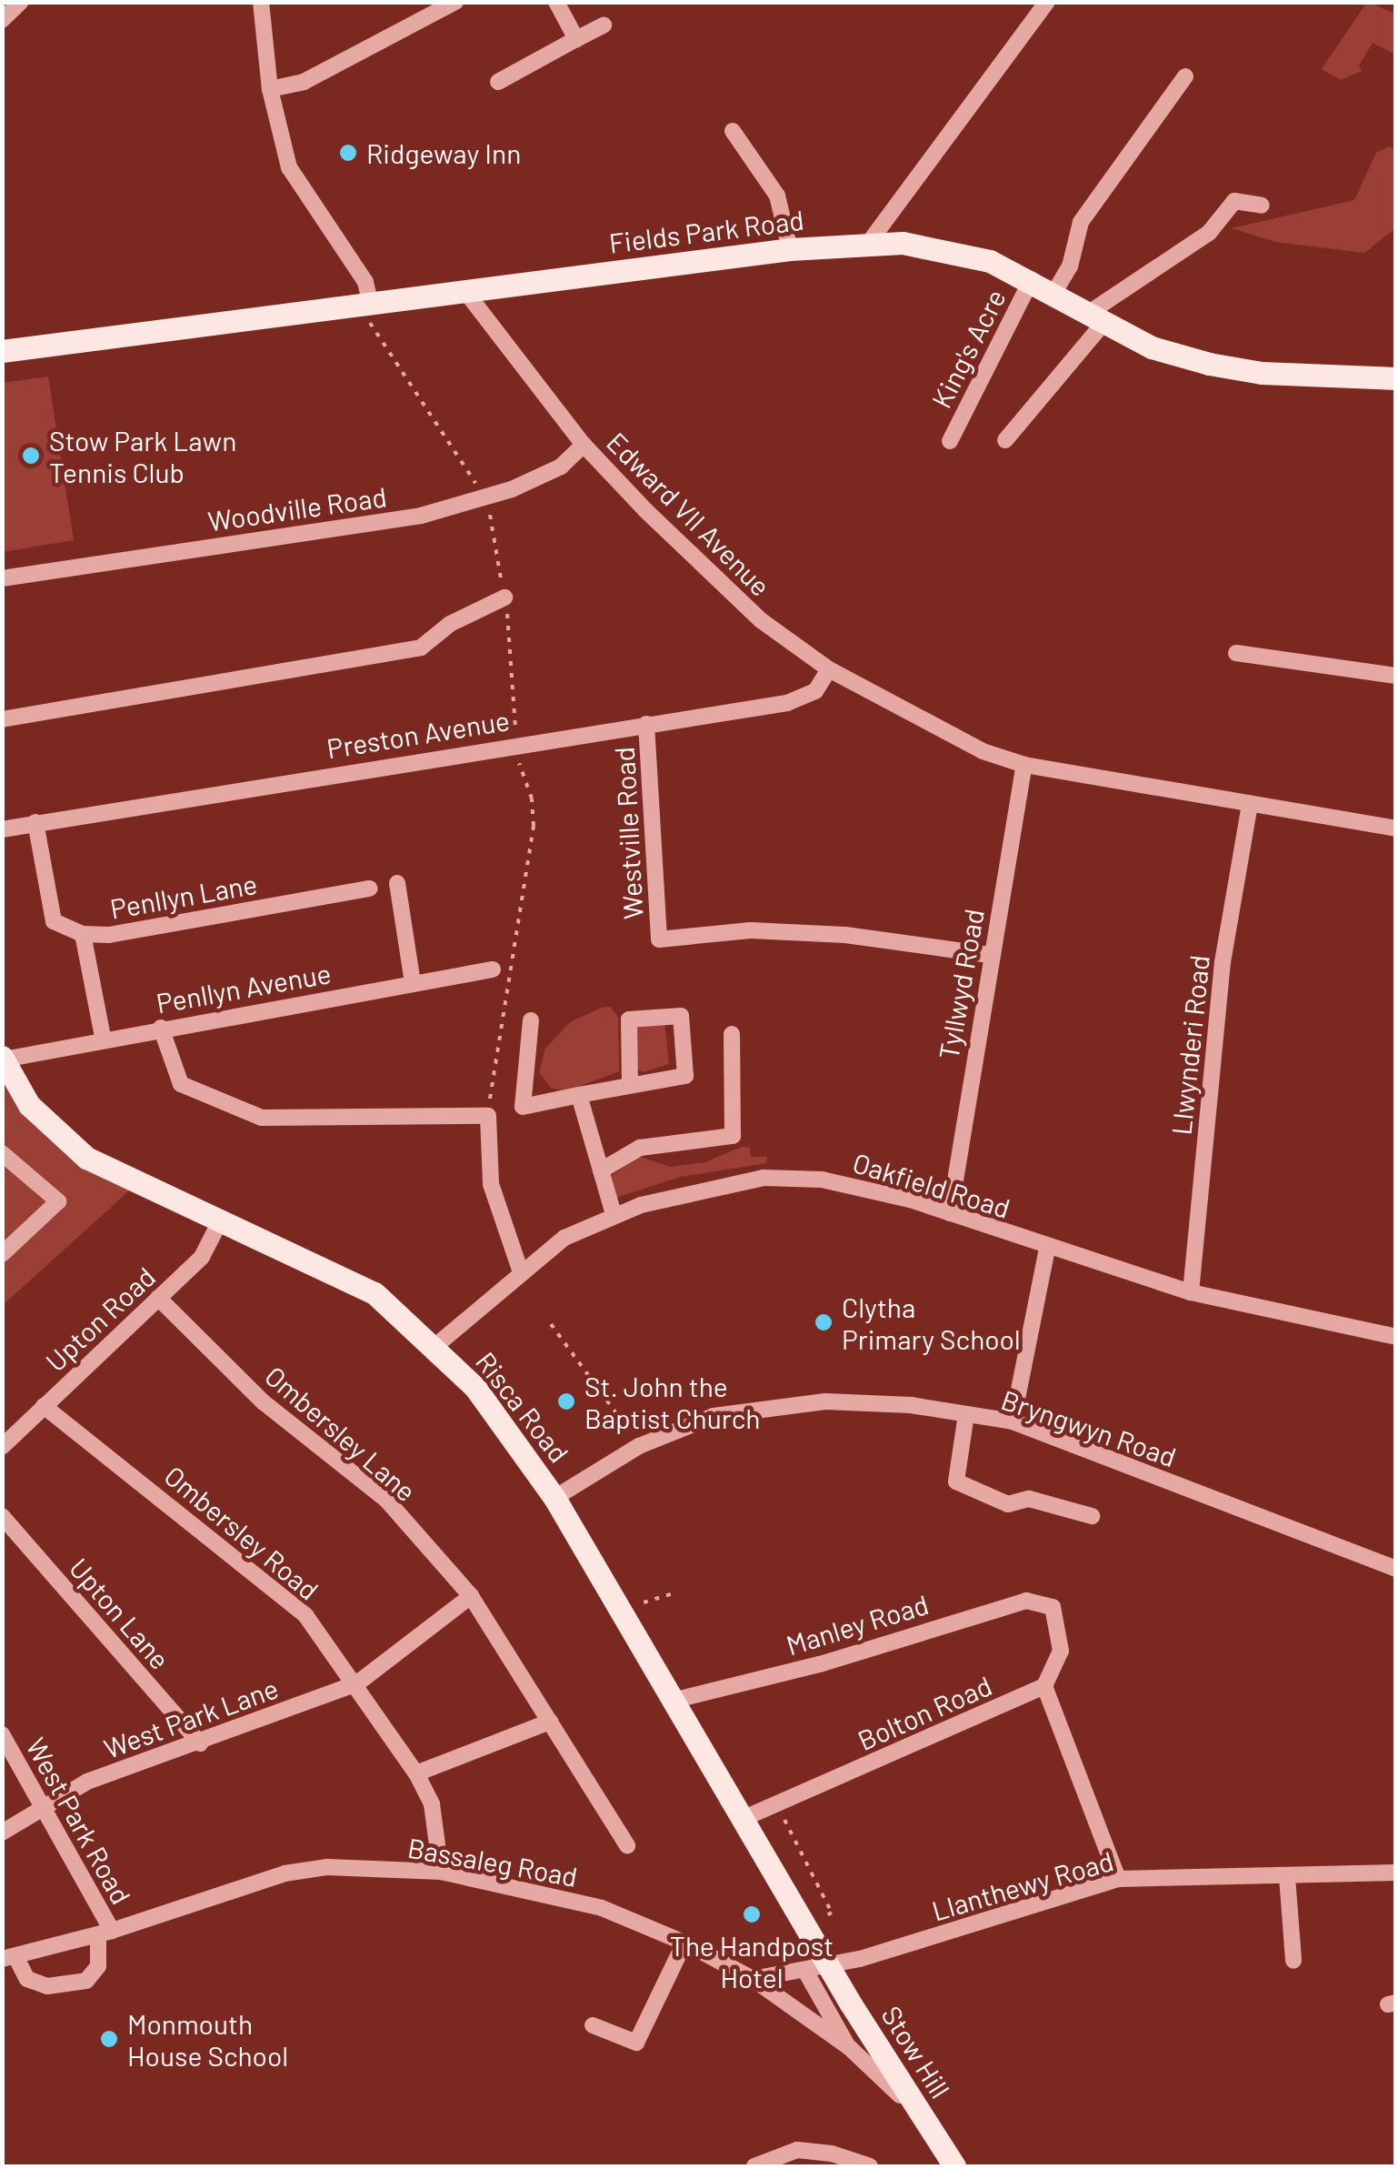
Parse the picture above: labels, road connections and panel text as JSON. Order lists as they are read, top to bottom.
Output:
{
  "streets": {
    "main road": ["Fields Park Road", "Risca Road", "Stow Hill"],
    "street": [
      "King's Acre",
      "Woodville Road",
      "Edward VII Avenue",
      "Preston Avenue",
      "Westville Road",
      "Penllyn Lane",
      "Tyllwyd Road",
      "Penllyn Avenue",
      "Llwynderi Road",
      "Oakfield Road",
      "Upton Road",
      "Bryngwyn Road",
      "Ombersley Lane",
      "Ombersley Road",
      "Upton Lane",
      "Manley Road",
      "Bolton Road",
      "West Park Lane",
      "West Park Road",
      "Bassaleg Road",
      "Llanthewy Road"
    ]
  },
  "crossings": [
    ["Fields Park Road", "King's Acre"],
    ["Fields Park Road", "Edward VII Avenue"],
    ["Woodville Road", "Edward VII Avenue"],
    ["Edward VII Avenue", "Preston Avenue"],
    ["Edward VII Avenue", "Tyllwyd Road"],
    ["Edward VII Avenue", "Llwynderi Road"],
    ["Preston Avenue", "Westville Road"],
    ["Preston Avenue", "Penllyn Lane"],
    ["Westville Road", "Tyllwyd Road"],
    ["Tyllwyd Road", "Oakfield Road"],
    ["Penllyn Avenue", "Risca Road"],
    ["Llwynderi Road", "Oakfield Road"],
    ["Oakfield Road", "Risca Road"],
    ["Upton Road", "Risca Road"],
    ["Upton Road", "Ombersley Lane"],
    ["Upton Road", "Ombersley Road"],
    ["Risca Road", "Bryngwyn Road"],
    ["Risca Road", "Manley Road"],
    ["Risca Road", "Bolton Road"],
    ["Risca Road", "Llanthewy Road"],
    ["Risca Road", "Stow Hill"],
    ["Ombersley Lane", "West Park Lane"],
    ["Ombersley Road", "West Park Lane"],
    ["Ombersley Road", "Bassaleg Road"],
    ["Upton Lane", "West Park Lane"],
    ["Manley Road", "Bolton Road"],
    ["West Park Lane", "West Park Road"],
    ["West Park Road", "Bassaleg Road"],
    ["Bassaleg Road", "Stow Hill"],
    ["Llanthewy Road", "Stow Hill"]
  ],
  "places": [
    "Ridgeway Inn",
    "Stow Park Lawn Tennis Club",
    "Clytha Primary School",
    "St. John the Baptist Church",
    "The Handpost Hotel",
    "Monmouth House School"
  ]
}
